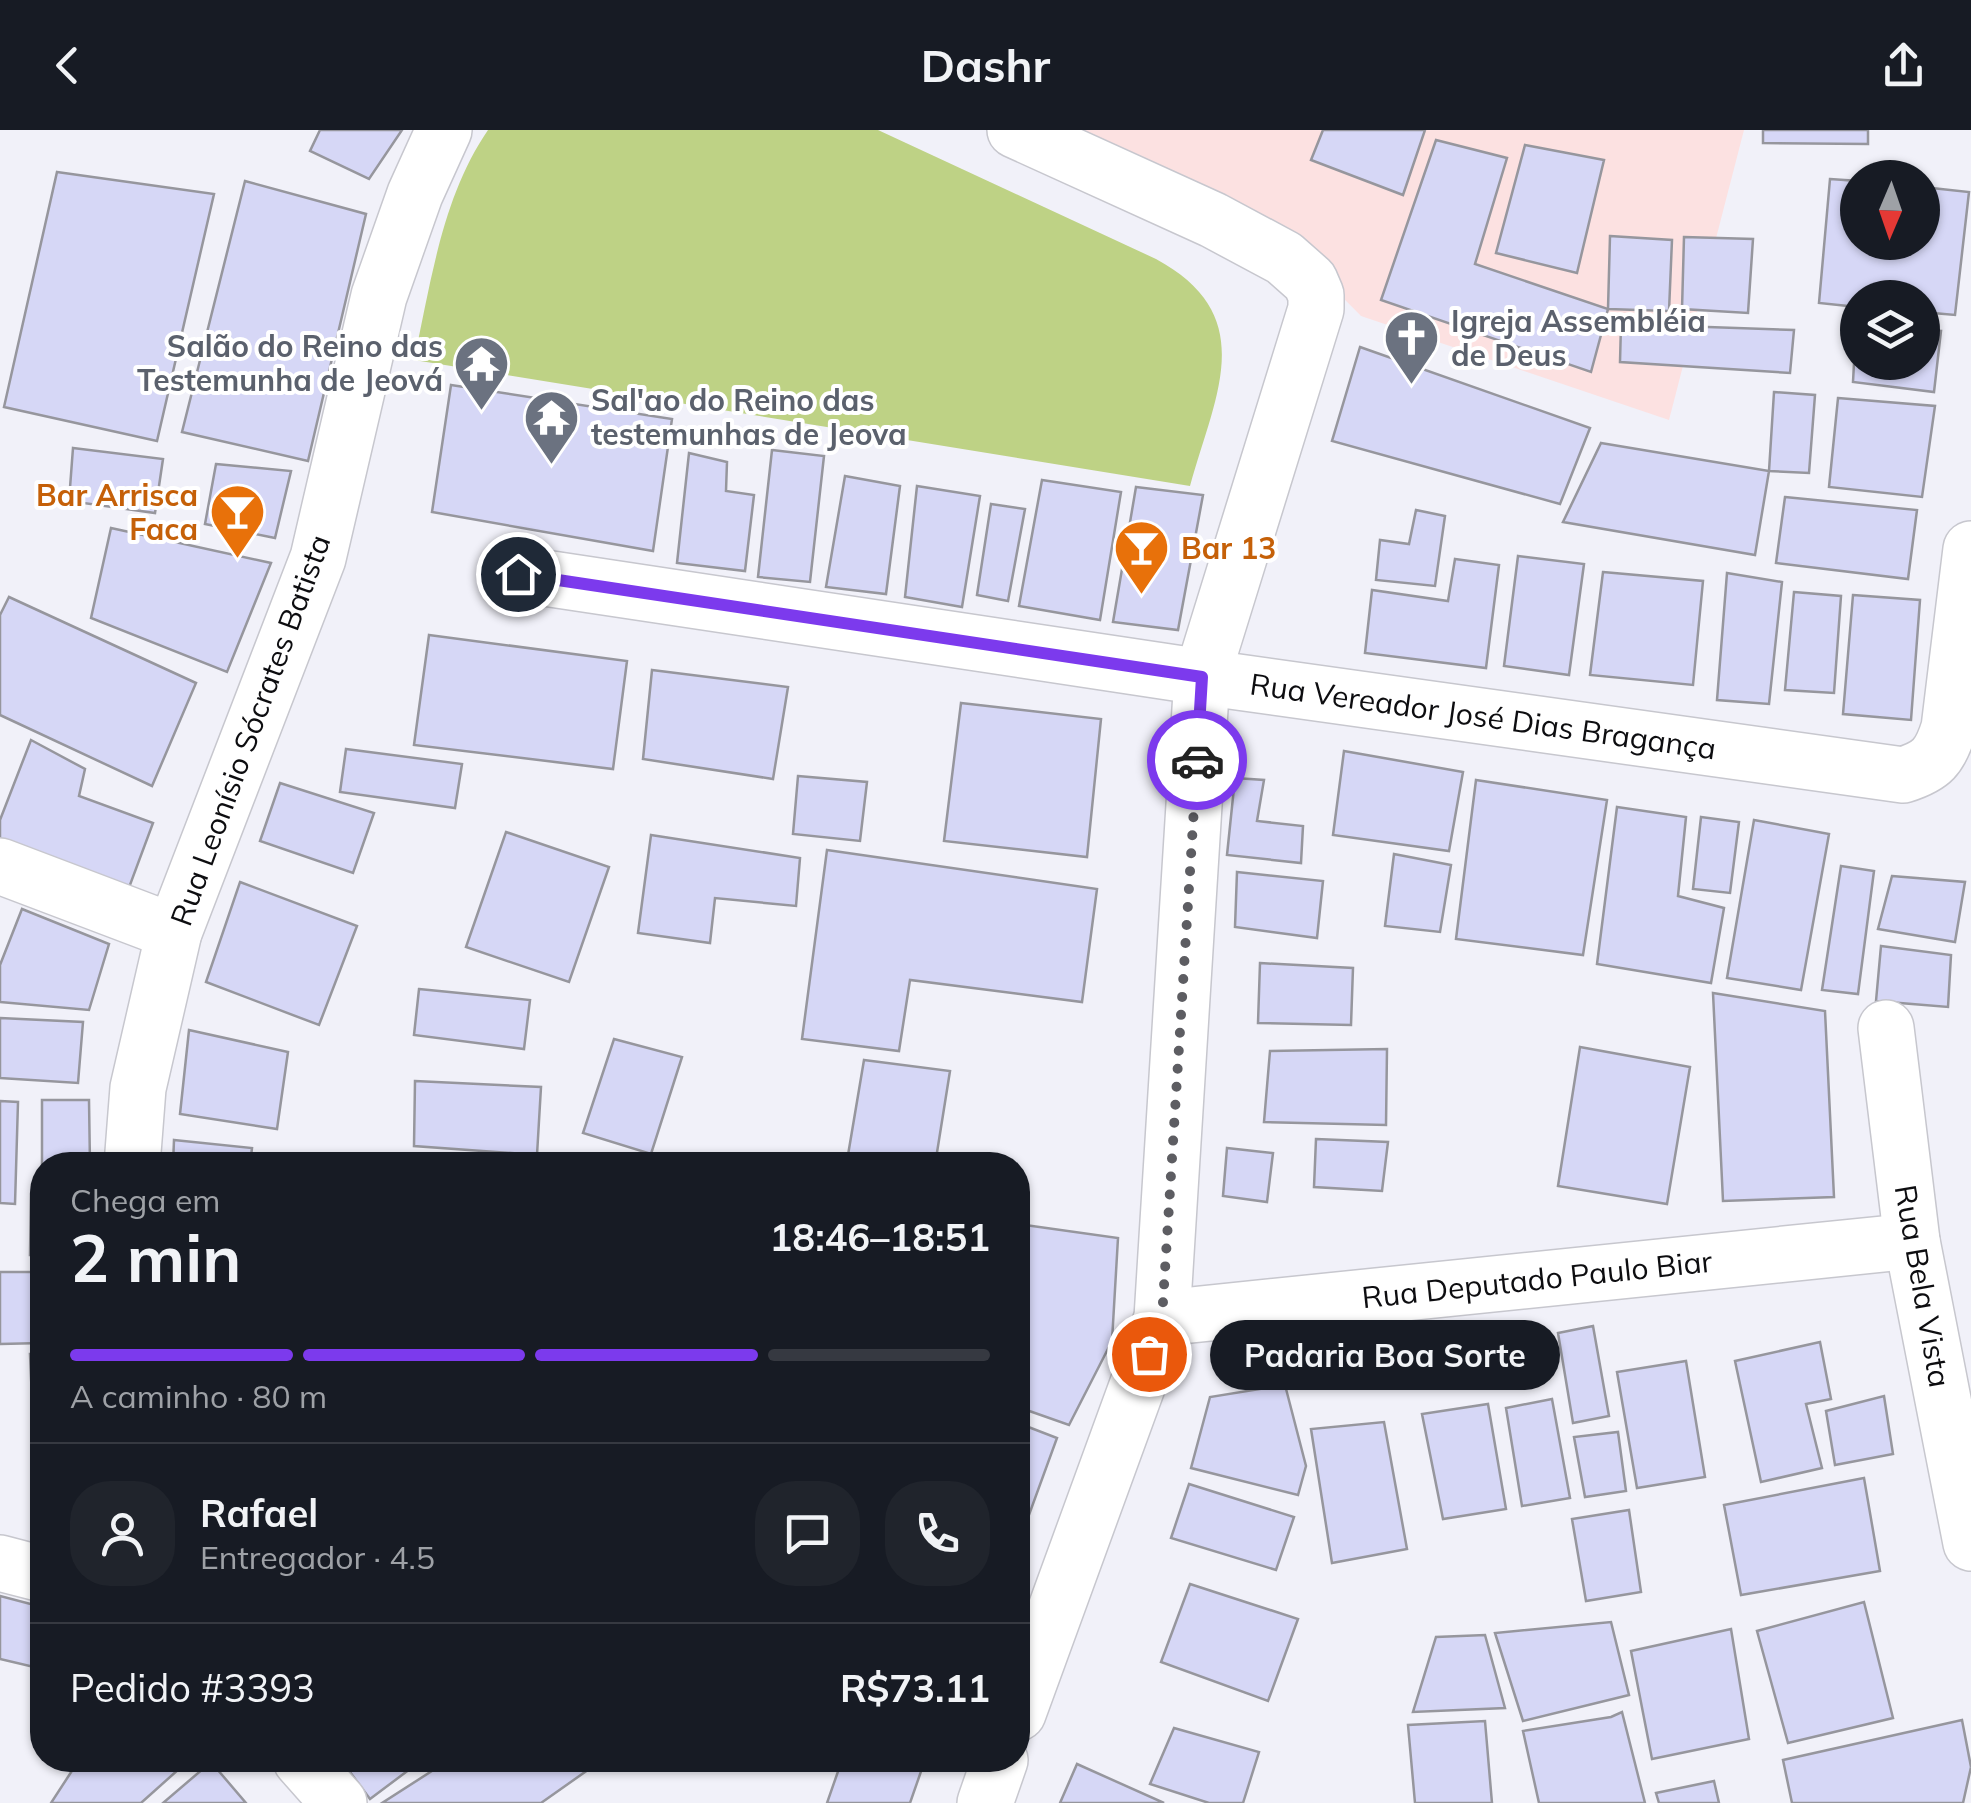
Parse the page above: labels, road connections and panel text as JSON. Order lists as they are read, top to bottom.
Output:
{
  "streets": {
    "street": [
      "Rua Vereador José Dias Bragança",
      "Rua Leonísio Sócrates Batista",
      "Rua Deputado Paulo Biar",
      "Rua Bela Vista"
    ]
  },
  "crossings": [
    ["Rua Deputado Paulo Biar", "Rua Bela Vista"]
  ],
  "places": {
    "church": ["Igreja Assembléia de Deus"],
    "temple": ["Salão do Reino das Testemunha de Jeová", "Sal'ao do Reino das testemunhas de Jeova"],
    "bar": ["Bar Arrisca Faca", "Bar 13"],
    "other": ["Padaria Boa Sorte"]
  },
  "north": "bottom",
  "page": {
    "header": "Dashr",
    "heading": ["2 min", "Chega em", "18:46–18:51"],
    "panel": [
      "Rafael",
      "Entregador · 4.5",
      "Pedido #3393",
      "R$73.11"
    ],
    "bubble": "Padaria Boa Sorte",
    "bar": "A caminho · 80 m"
  }
}
